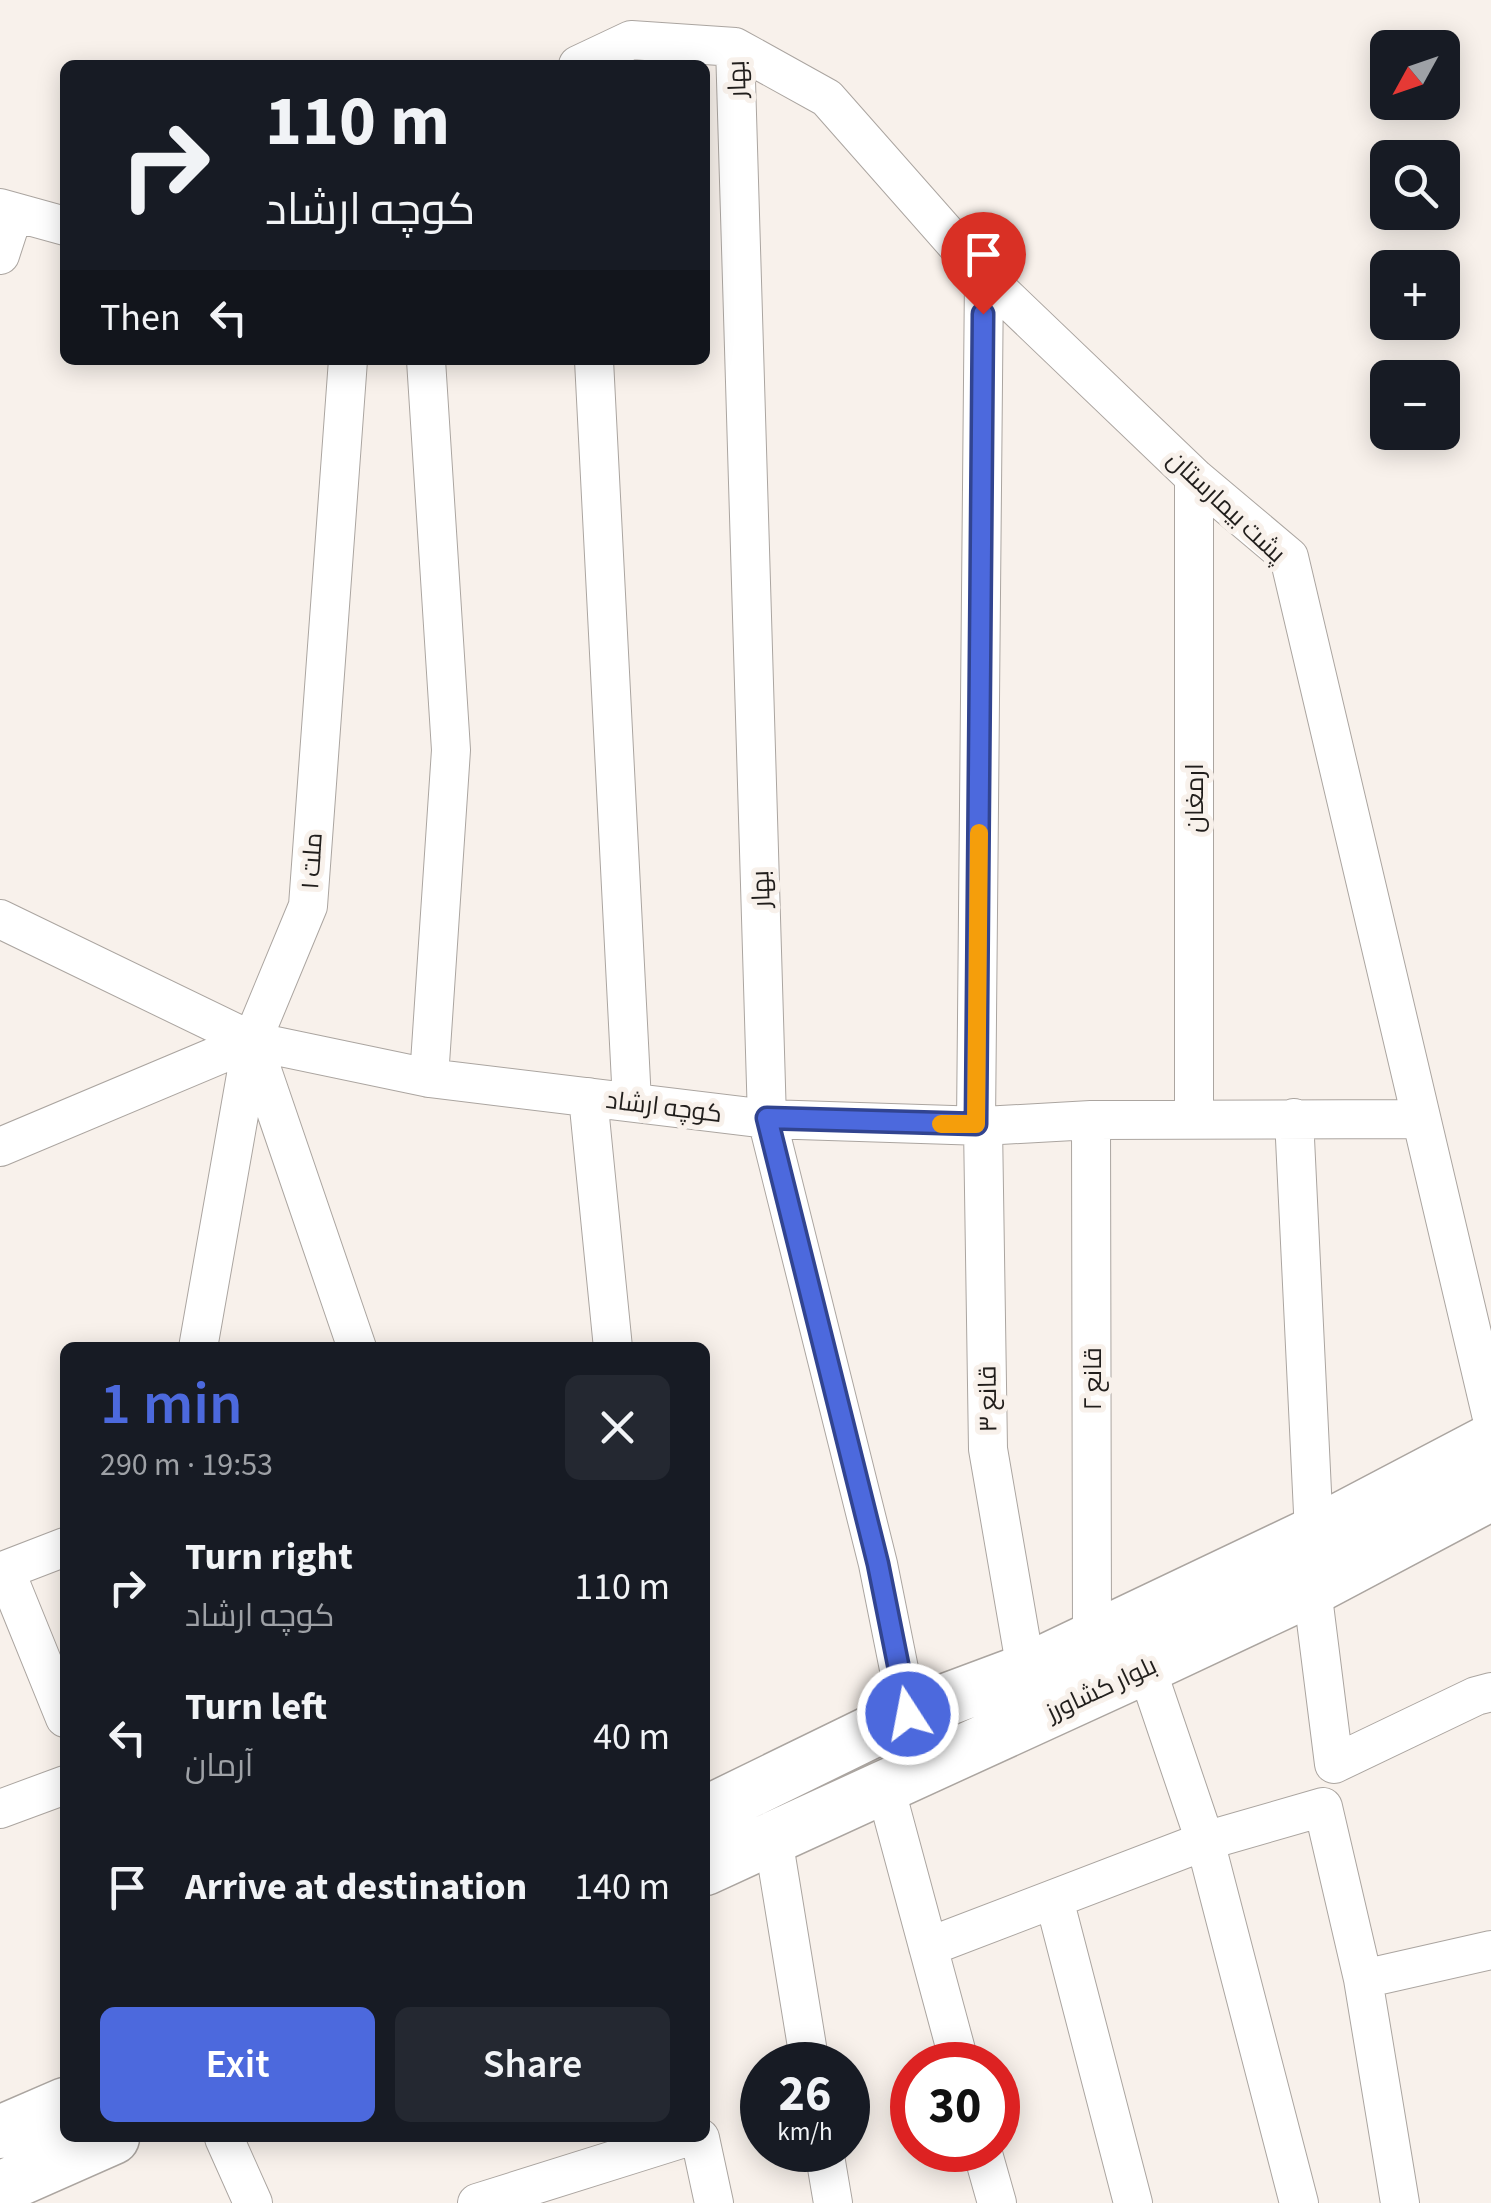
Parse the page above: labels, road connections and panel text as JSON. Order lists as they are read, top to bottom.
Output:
{
  "streets": {
    "main road": ["بلوار کشاورز"],
    "street": [
      "بهار",
      "پشت بیمارستان",
      "ارمغان",
      "ملت ۱",
      "کوچه ارشاد",
      "قانع ۲",
      "قانع ۳"
    ]
  },
  "crossings": [
    ["بهار", "پشت بیمارستان"],
    ["بهار", "کوچه ارشاد"],
    ["بهار", "بلوار کشاورز"],
    ["پشت بیمارستان", "ارمغان"],
    ["پشت بیمارستان", "کوچه ارشاد"],
    ["پشت بیمارستان", "قانع ۳"],
    ["ارمغان", "کوچه ارشاد"],
    ["ملت ۱", "کوچه ارشاد"],
    ["کوچه ارشاد", "قانع ۲"],
    ["کوچه ارشاد", "قانع ۳"],
    ["قانع ۲", "بلوار کشاورز"],
    ["قانع ۳", "بلوار کشاورز"]
  ],
  "north": "bottom left",
  "page": {
    "map_buttons": ["+", "−"],
    "turn": ["110 m", "کوچه ارشاد"],
    "then": "Then",
    "heading": ["1 min", "290 m · 19:53"],
    "list": [
      {
        "name": "Turn right",
        "note": "کوچه ارشاد",
        "value": "110 m"
      },
      {
        "name": "Turn left",
        "note": "آرمان",
        "value": "40 m"
      },
      {
        "name": "Arrive at destination",
        "value": "140 m"
      }
    ],
    "buttons": ["Exit", "Share"],
    "speed": "26 km/h",
    "limit": "30"
  }
}
